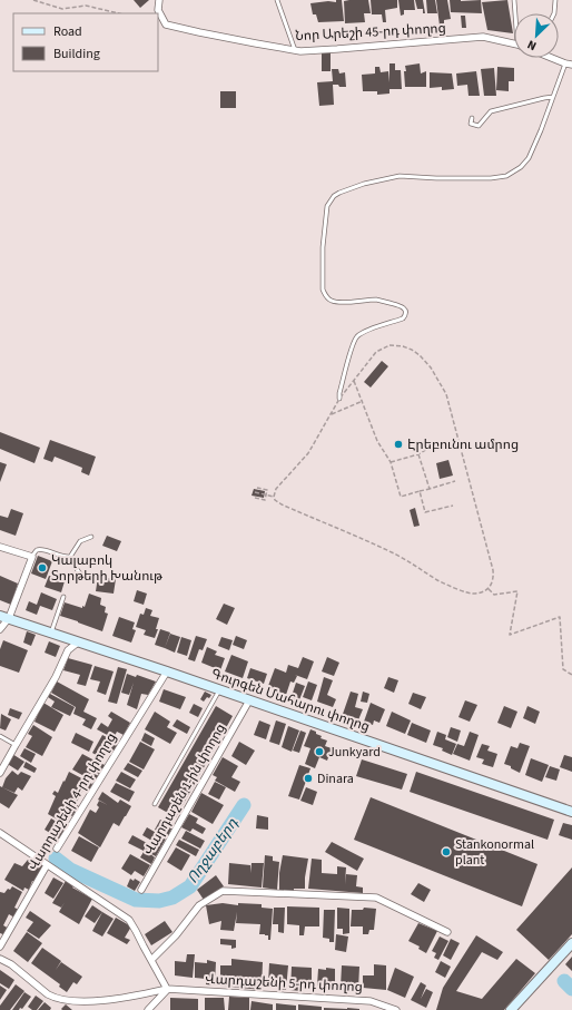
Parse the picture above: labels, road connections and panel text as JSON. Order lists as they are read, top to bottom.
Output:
{
  "streets": {
    "main road": ["Գուրգեն Մահարու փողոց"],
    "street": [
      "Նոր Արեշի 45-րդ փողոց",
      "Վարդաշեն 1-ին փողոց",
      "Վարդաշենի 4-րդ փողոց",
      "Վարդաշենի 5-րդ փողոց"
    ]
  },
  "crossings": [
    ["Գուրգեն Մահարու փողոց", "Վարդաշեն 1-ին փողոց"],
    ["Գուրգեն Մահարու փողոց", "Վարդաշենի 4-րդ փողոց"]
  ],
  "water": ["Ողջաբերդ"],
  "places": [
    "Էրեբունու ամրոց",
    "Կալաբոկ Տորթերի Խանութ",
    "Junkyard",
    "Dinara",
    "Stankonormal plant"
  ],
  "legend": ["Road", "Building"],
  "north": "bottom left"
}
